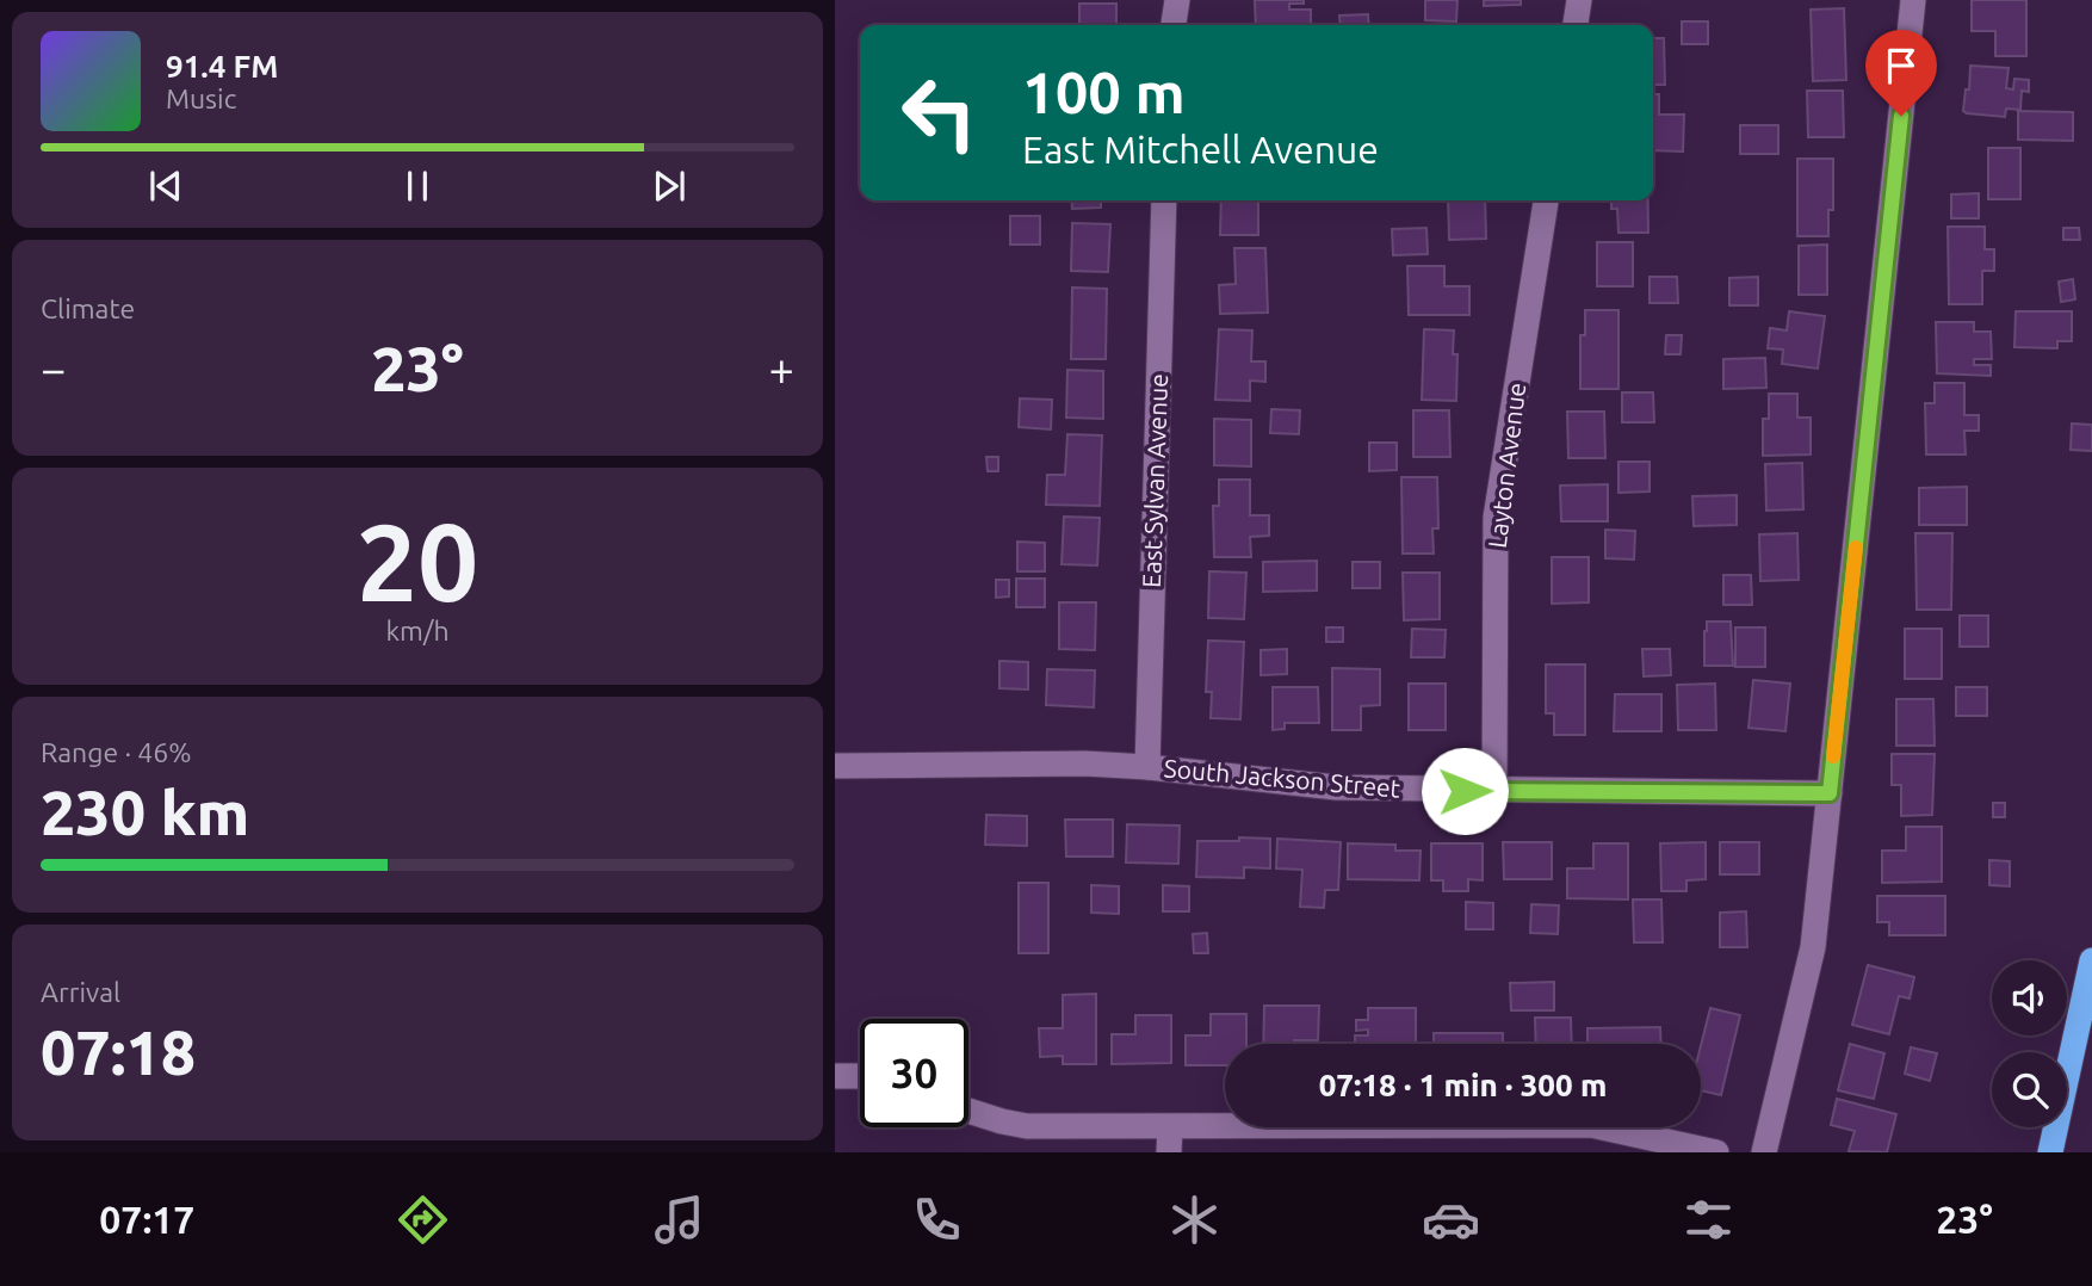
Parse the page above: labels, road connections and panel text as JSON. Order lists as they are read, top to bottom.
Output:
{
  "streets": {
    "street": ["Layton Avenue", "East Sylvan Avenue", "South Jackson Street"]
  },
  "crossings": [
    ["Layton Avenue", "South Jackson Street"],
    ["East Sylvan Avenue", "South Jackson Street"]
  ],
  "page": {
    "turn": ["100 m", "East Mitchell Avenue"],
    "song": ["91.4 FM", "Music"],
    "tile": [
      "Climate",
      ["20", "km/h"],
      ["Range · 46%", "230 km"],
      ["Arrival", "07:18"]
    ],
    "heat": ["−", "23°", "+"],
    "limit": "30",
    "trip": "07:18 · 1 min · 300 m",
    "tabs": ["07:17", "23°"]
  }
}
